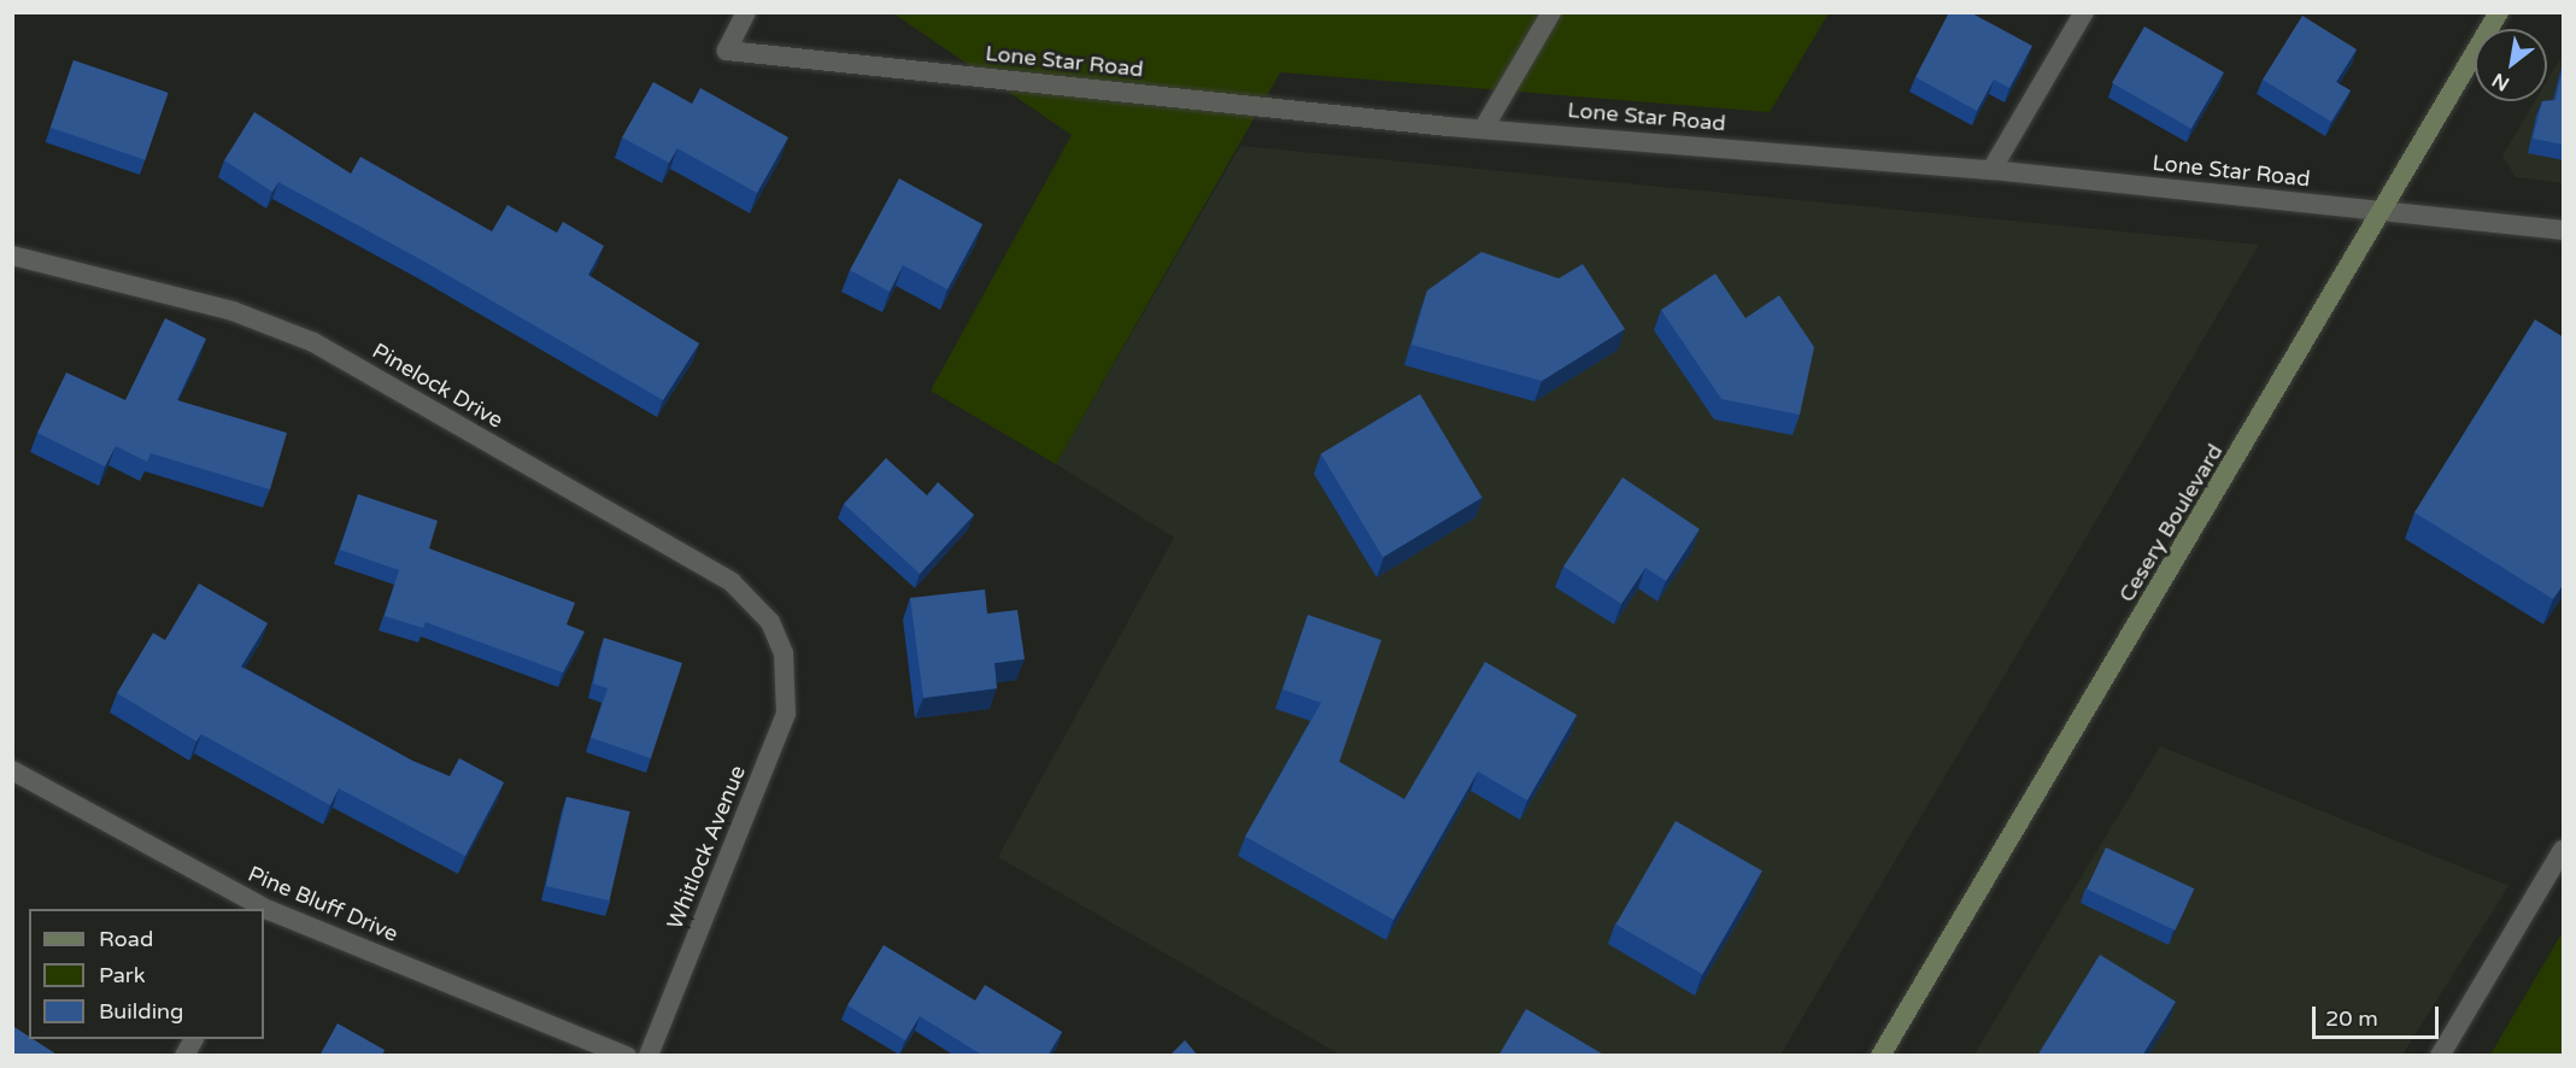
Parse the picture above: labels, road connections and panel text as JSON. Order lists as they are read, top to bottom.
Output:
{
  "streets": {
    "main road": ["Cesery Boulevard"],
    "street": [
      "Lone Star Road",
      "Pinelock Drive",
      "Whitlock Avenue",
      "Pine Bluff Drive"
    ]
  },
  "crossings": [
    ["Lone Star Road", "Cesery Boulevard"],
    ["Pinelock Drive", "Whitlock Avenue"]
  ],
  "legend": ["Road", "Park", "Building"],
  "scale_bar": "20 m",
  "north": "bottom left"
}
